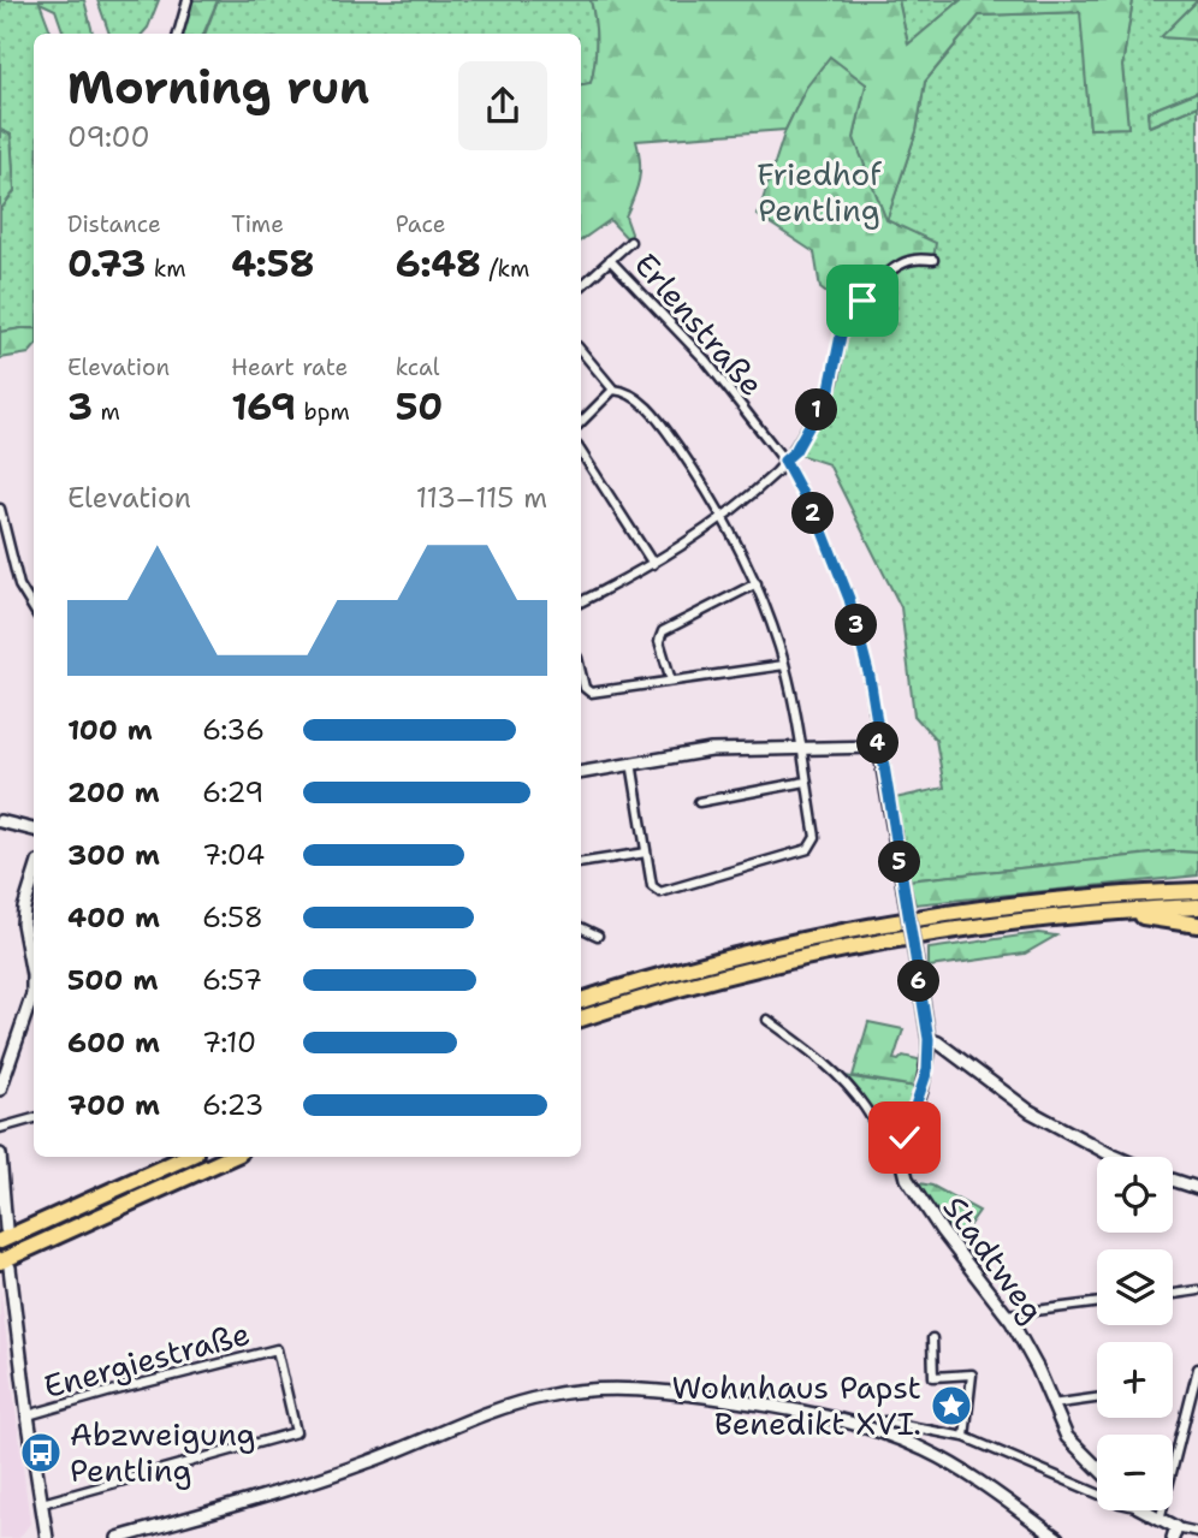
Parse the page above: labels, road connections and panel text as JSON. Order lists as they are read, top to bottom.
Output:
{
  "streets": {
    "street": ["Erlenstraße", "Stadtweg", "Energiestraße"]
  },
  "crossings": [
    ["Erlenstraße", "Stadtweg"]
  ],
  "parks": ["Friedhof Pentling"],
  "places": {
    "place": ["Wohnhaus Papst Benedikt XVI."],
    "bus stop": ["Abzweigung Pentling"]
  },
  "page": {
    "heading": ["Morning run", "09:00"],
    "stats": [
      ["Distance", "0.73 km"],
      ["Time", "4:58"],
      ["Pace", "6:48 /km"],
      ["Elevation", "3 m"],
      ["Heart rate", "169 bpm"],
      ["kcal", "50"]
    ],
    "pins": [
      "1",
      "2",
      "3",
      "4",
      "5",
      "6"
    ],
    "chart": ["Elevation", "113–115 m"],
    "list": [
      {
        "name": "100 m",
        "note": "6:36"
      },
      {
        "name": "200 m",
        "note": "6:29"
      },
      {
        "name": "300 m",
        "note": "7:04"
      },
      {
        "name": "400 m",
        "note": "6:58"
      },
      {
        "name": "500 m",
        "note": "6:57"
      },
      {
        "name": "600 m",
        "note": "7:10"
      },
      {
        "name": "700 m",
        "note": "6:23"
      }
    ],
    "map_buttons": ["+", "−"]
  }
}
